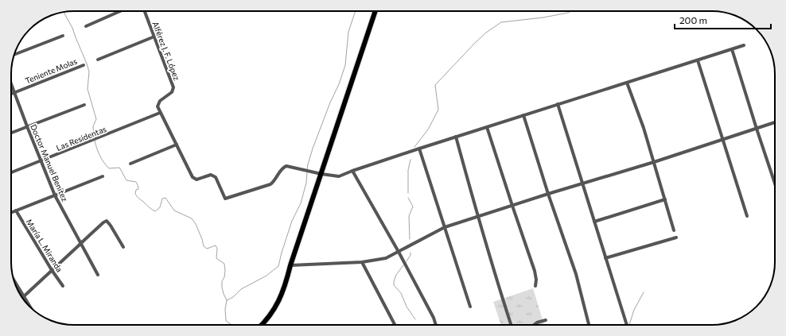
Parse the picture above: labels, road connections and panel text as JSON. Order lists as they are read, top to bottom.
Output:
{
  "streets": {
    "street": [
      "Alférez J. F. López",
      "Teniente Molas",
      "Las Residentas",
      "Doctor Manuel Benítez",
      "María L. Miranda"
    ]
  },
  "crossings": [
    ["Alférez J. F. López", "Las Residentas"],
    ["Teniente Molas", "Doctor Manuel Benítez"],
    ["Las Residentas", "Doctor Manuel Benítez"]
  ],
  "scale_bar": "200 m"
}
